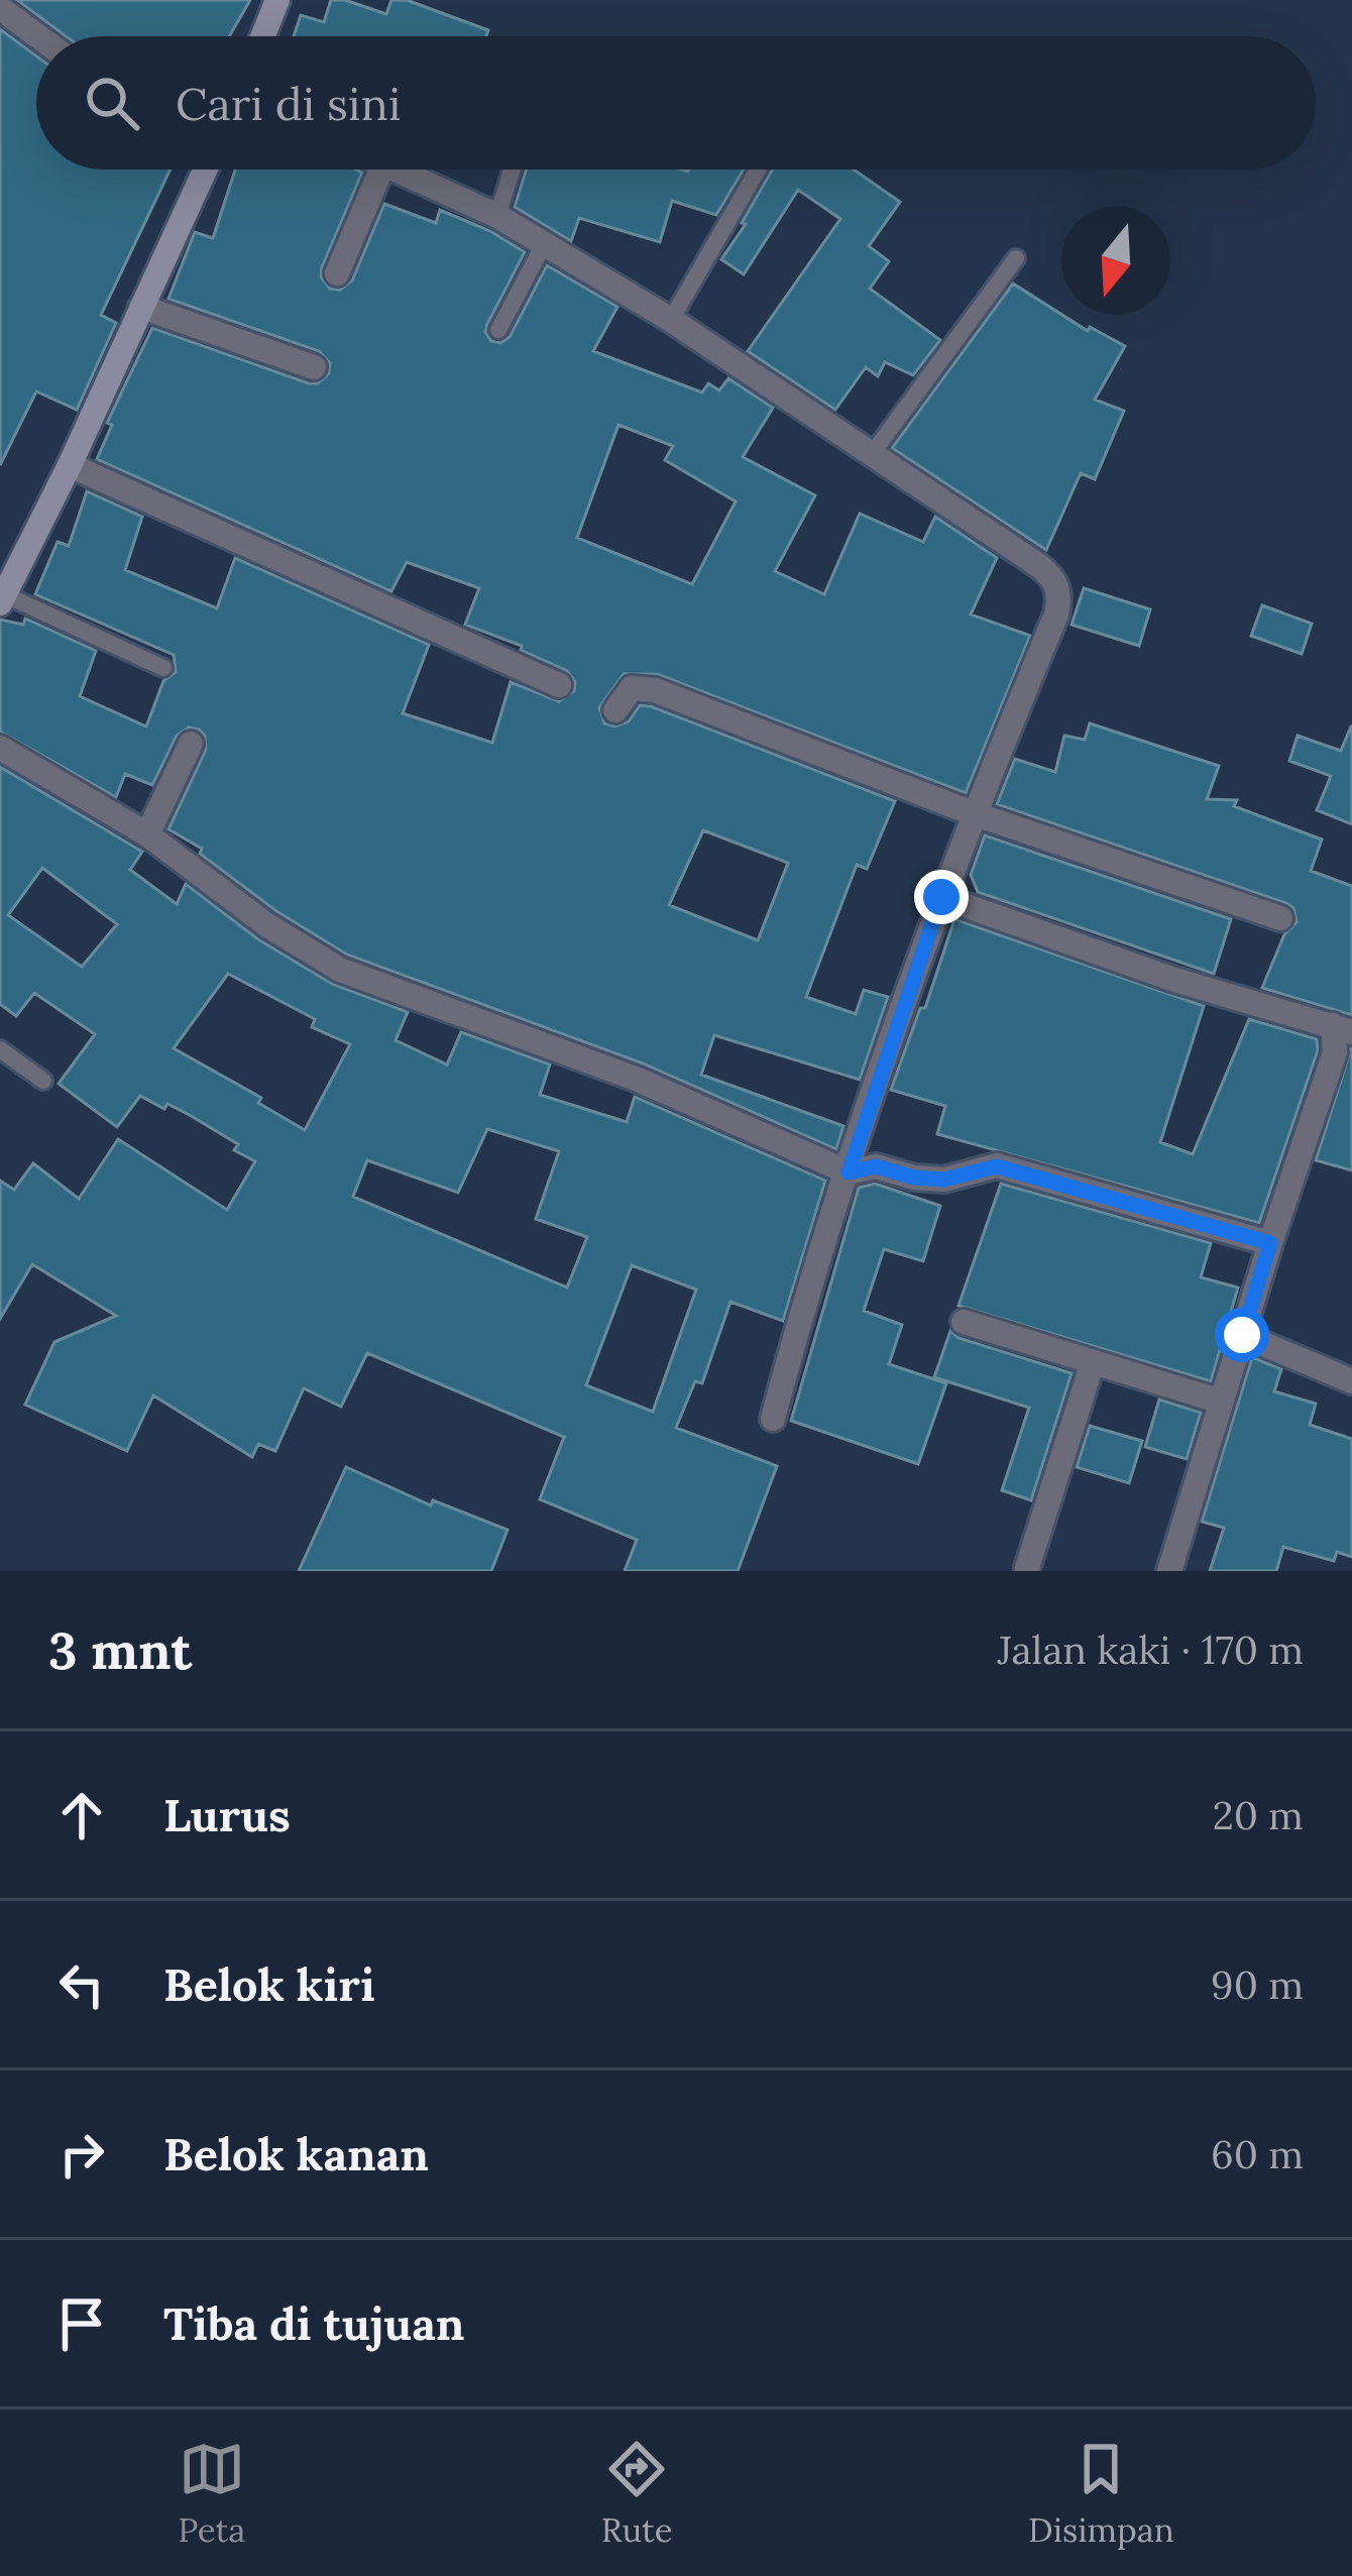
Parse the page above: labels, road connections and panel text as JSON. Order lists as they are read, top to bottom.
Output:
{
  "north": "bottom",
  "page": {
    "search": "Cari di sini",
    "heading": ["3 mnt", "Jalan kaki · 170 m"],
    "list": [
      ["Lurus", "20 m"],
      ["Belok kiri", "90 m"],
      ["Belok kanan", "60 m"],
      "Tiba di tujuan"
    ],
    "nav": ["Peta", "Rute", "Disimpan"]
  }
}
